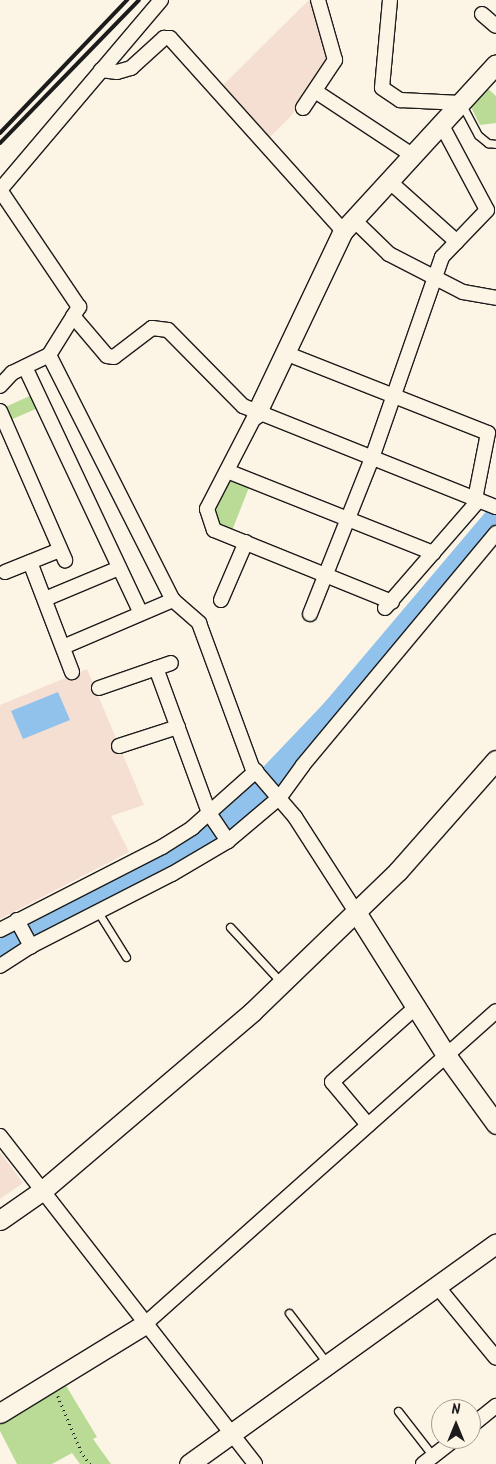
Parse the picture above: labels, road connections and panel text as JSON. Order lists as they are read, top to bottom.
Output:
{
  "north": "top"
}
